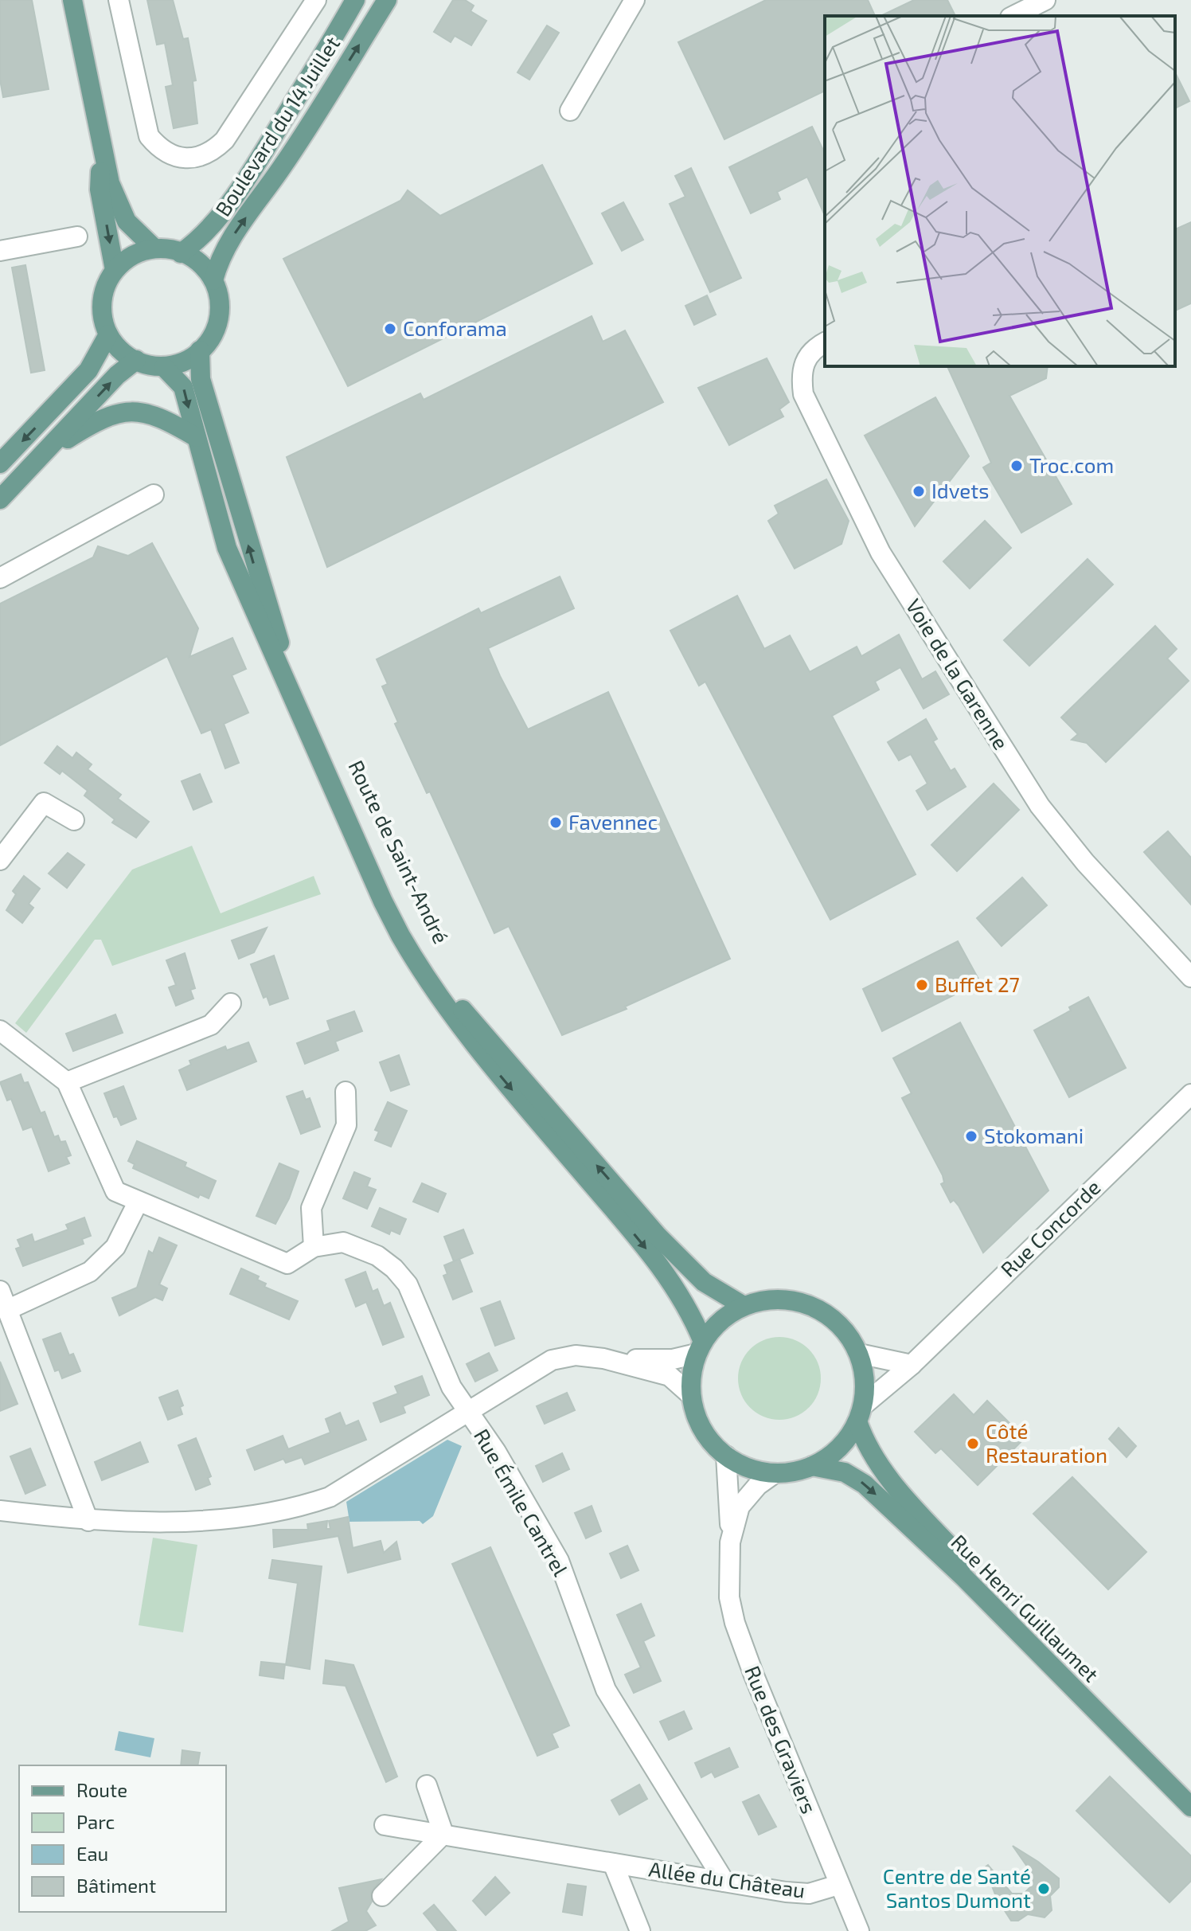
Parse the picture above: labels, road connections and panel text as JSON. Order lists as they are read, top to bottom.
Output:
{
  "streets": {
    "main road": ["Boulevard du 14 Juillet", "Route de Saint-André", "Rue Henri Guillaumet"],
    "street": [
      "Voie de la Garenne",
      "Rue Concorde",
      "Rue Émile Cantrel",
      "Rue des Graviers",
      "Allée du Château"
    ]
  },
  "crossings": [
    ["Boulevard du 14 Juillet", "Route de Saint-André"],
    ["Route de Saint-André", "Rue Concorde"],
    ["Route de Saint-André", "Rue Henri Guillaumet"],
    ["Rue Concorde", "Rue Henri Guillaumet"],
    ["Rue Émile Cantrel", "Allée du Château"],
    ["Rue des Graviers", "Allée du Château"]
  ],
  "places": [
    "Conforama",
    "Troc.com",
    "Idvets",
    "Favennec",
    "Buffet 27",
    "Stokomani",
    "Côté Restauration",
    "Centre de Santé Santos Dumont"
  ],
  "legend": [
    "Route",
    "Parc",
    "Eau",
    "Bâtiment"
  ]
}
